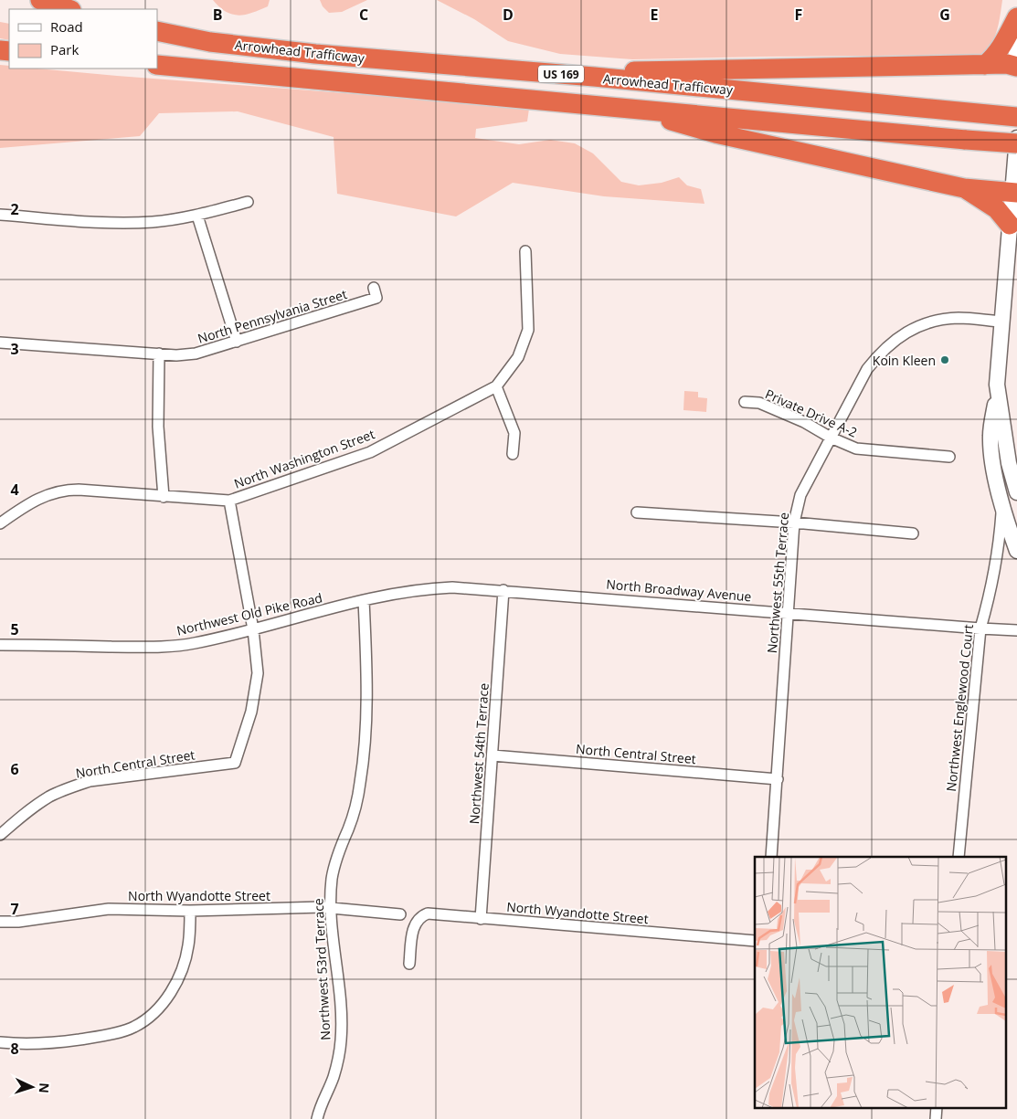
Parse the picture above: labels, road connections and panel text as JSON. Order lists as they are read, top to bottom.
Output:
{
  "streets": {
    "highway": ["Arrowhead Trafficway", "US 169"],
    "street": [
      "North Pennsylvania Street",
      "Private Drive A-2",
      "North Washington Street",
      "Northwest 55th Terrace",
      "North Broadway Avenue",
      "Northwest Old Pike Road",
      "Northwest Englewood Court",
      "Northwest 54th Terrace",
      "North Central Street",
      "North Wyandotte Street",
      "Northwest 53rd Terrace"
    ]
  },
  "crossings": [
    ["Private Drive A-2", "Northwest 55th Terrace"],
    ["Northwest 55th Terrace", "North Broadway Avenue"],
    ["Northwest 55th Terrace", "North Central Street"],
    ["North Broadway Avenue", "Northwest Old Pike Road"],
    ["North Broadway Avenue", "Northwest Englewood Court"],
    ["North Broadway Avenue", "Northwest 54th Terrace"],
    ["Northwest Old Pike Road", "Northwest 54th Terrace"],
    ["Northwest Old Pike Road", "North Central Street"],
    ["Northwest Old Pike Road", "Northwest 53rd Terrace"],
    ["Northwest 54th Terrace", "North Central Street"],
    ["Northwest 54th Terrace", "North Wyandotte Street"],
    ["North Wyandotte Street", "Northwest 53rd Terrace"]
  ],
  "places": ["Koin Kleen"],
  "legend": ["Road", "Park"],
  "north": "right",
  "grid": {
    "columns": [
      "B",
      "C",
      "D",
      "E",
      "F",
      "G"
    ],
    "rows": [
      "2",
      "3",
      "4",
      "5",
      "6",
      "7",
      "8"
    ]
  }
}
